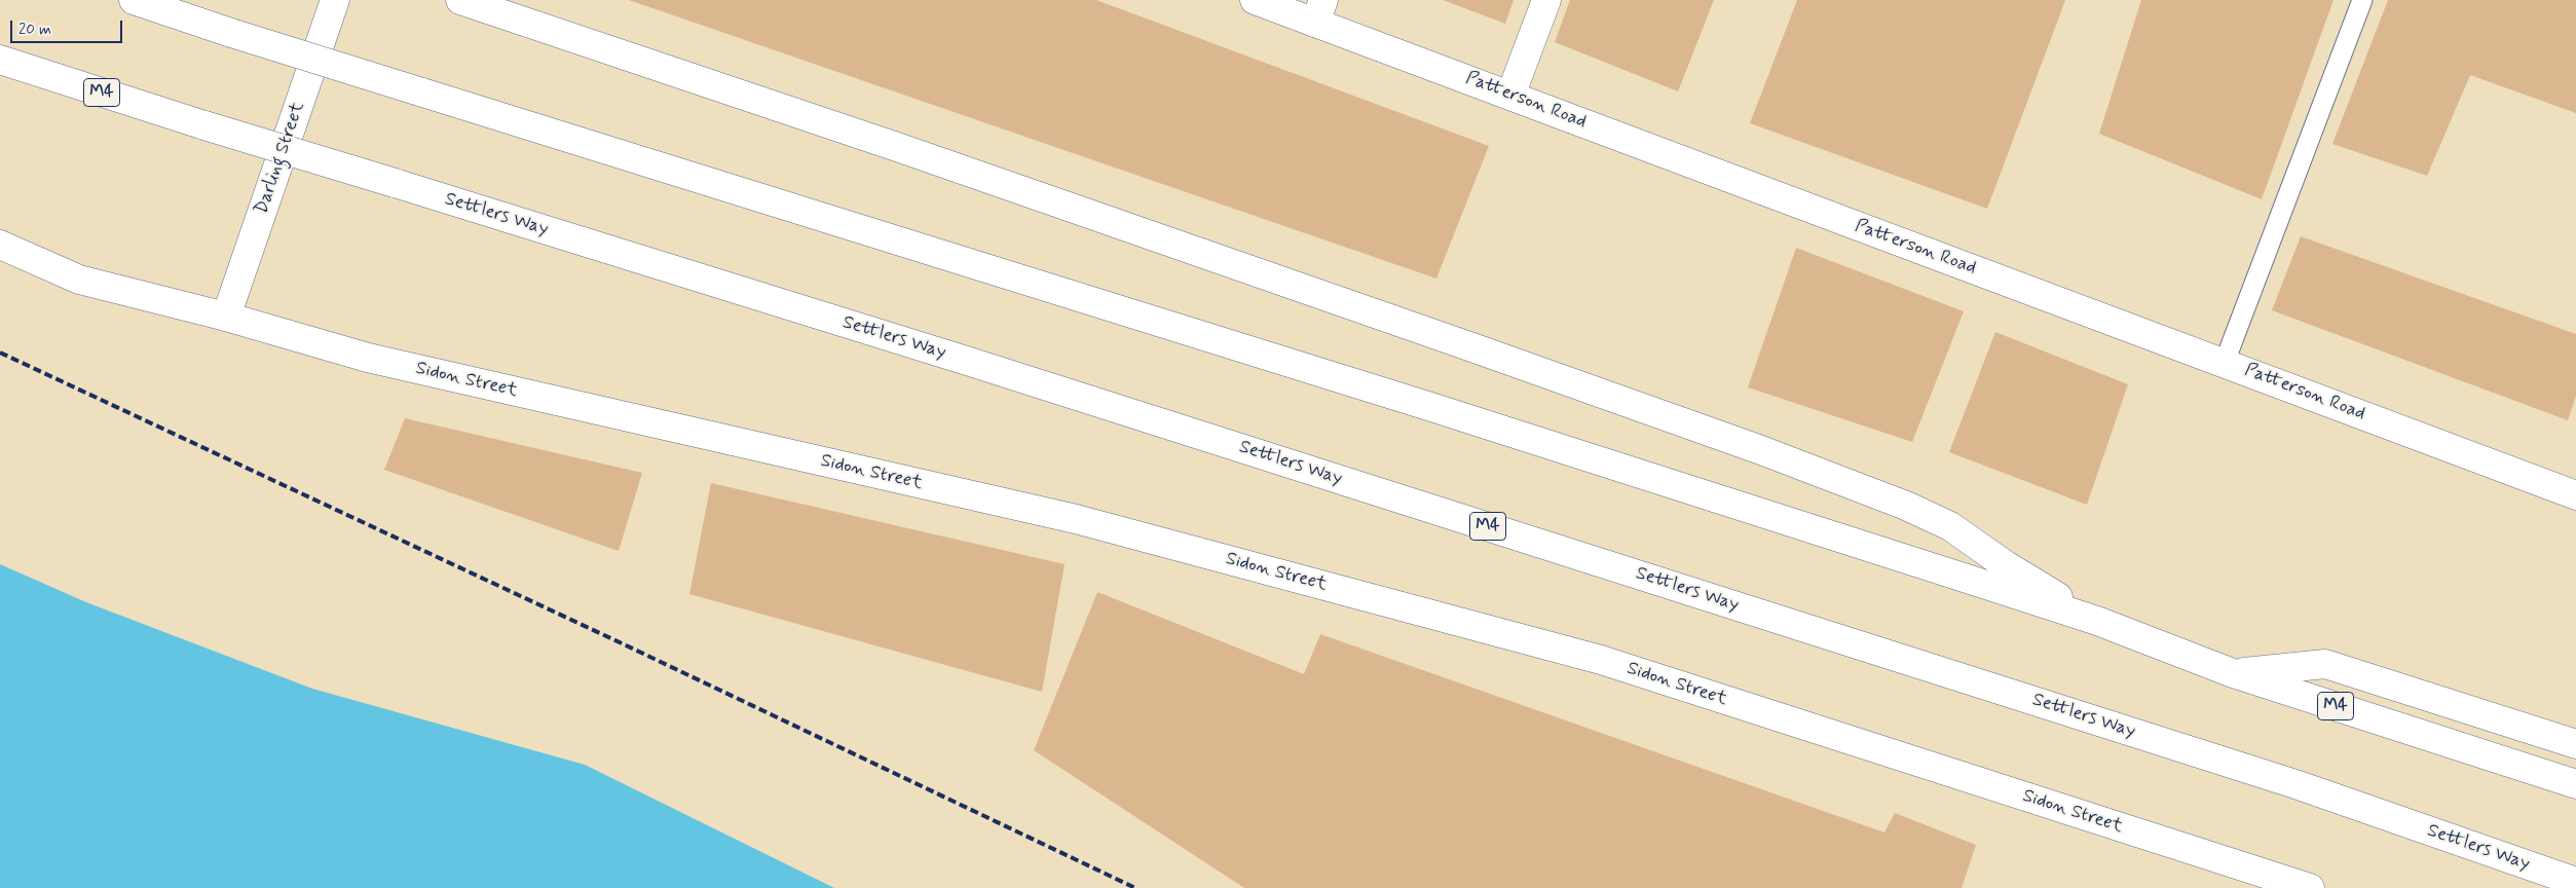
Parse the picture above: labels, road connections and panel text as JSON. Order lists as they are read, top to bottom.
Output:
{
  "streets": {
    "main road": [
      "M4",
      "Patterson Road",
      "Darling Street",
      "Settlers Way",
      "Sidon Street"
    ]
  },
  "crossings": [
    ["Darling Street", "Sidon Street"]
  ],
  "scale_bar": "20 m"
}
